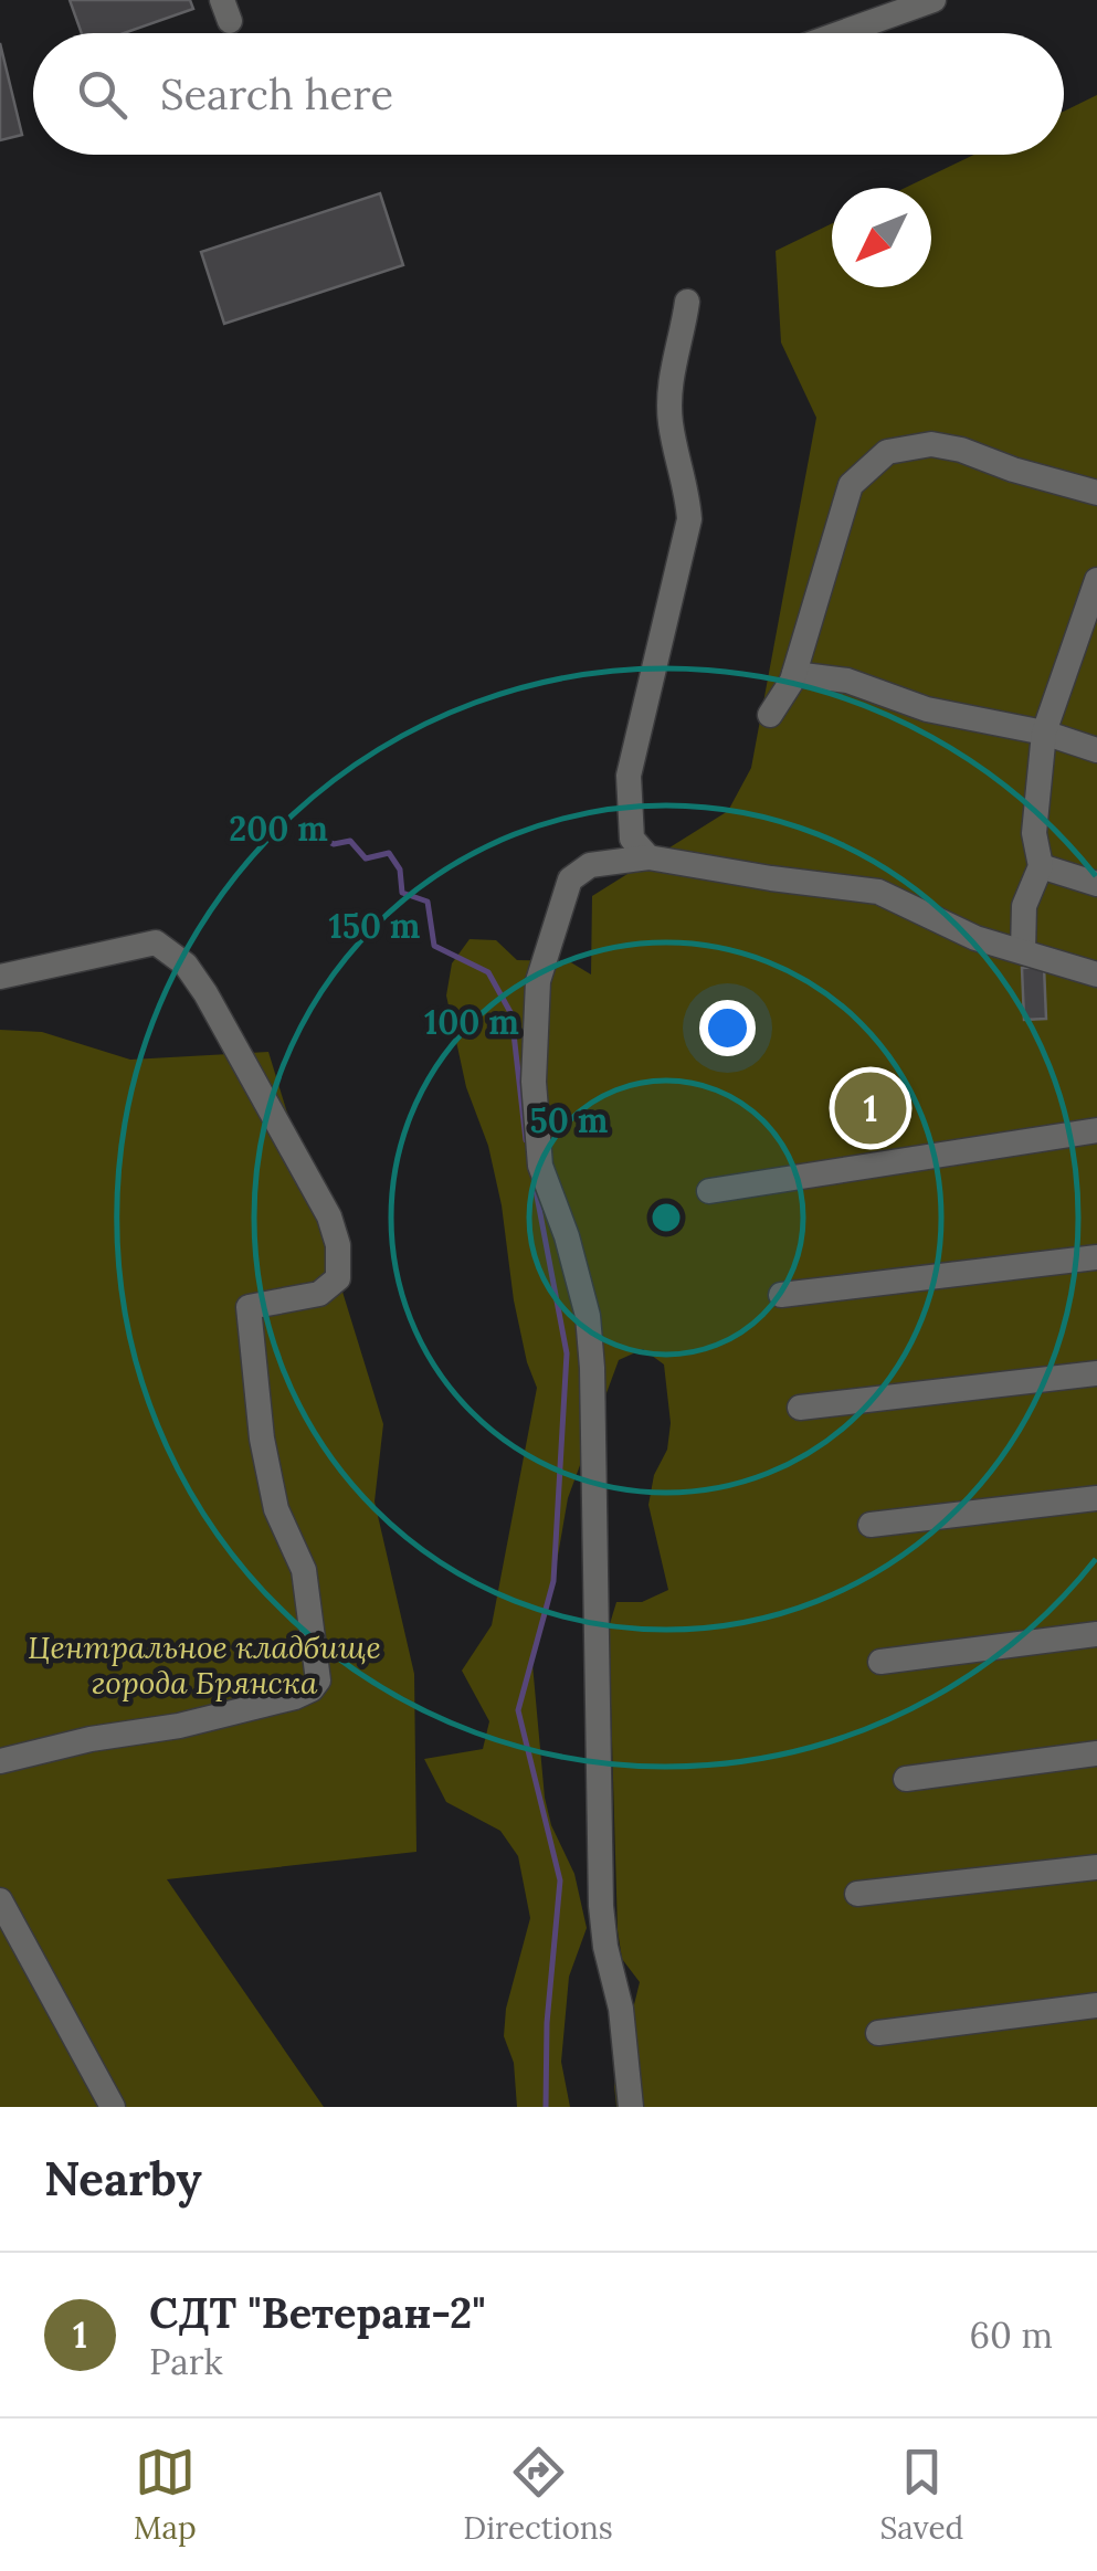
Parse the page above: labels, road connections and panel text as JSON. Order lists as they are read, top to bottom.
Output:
{
  "parks": ["Центральное кладбище города Брянска"],
  "north": "bottom left",
  "page": {
    "search": "Search here",
    "pins": "1",
    "heading": "Nearby",
    "list": [
      {
        "mark": "1",
        "name": "СДТ \"Ветеран-2\"",
        "note": "Park",
        "value": "60 m"
      }
    ],
    "nav": ["Map", "Directions", "Saved"]
  },
  "rings": [
    "200 m",
    "150 m",
    "100 m",
    "50 m"
  ]
}
